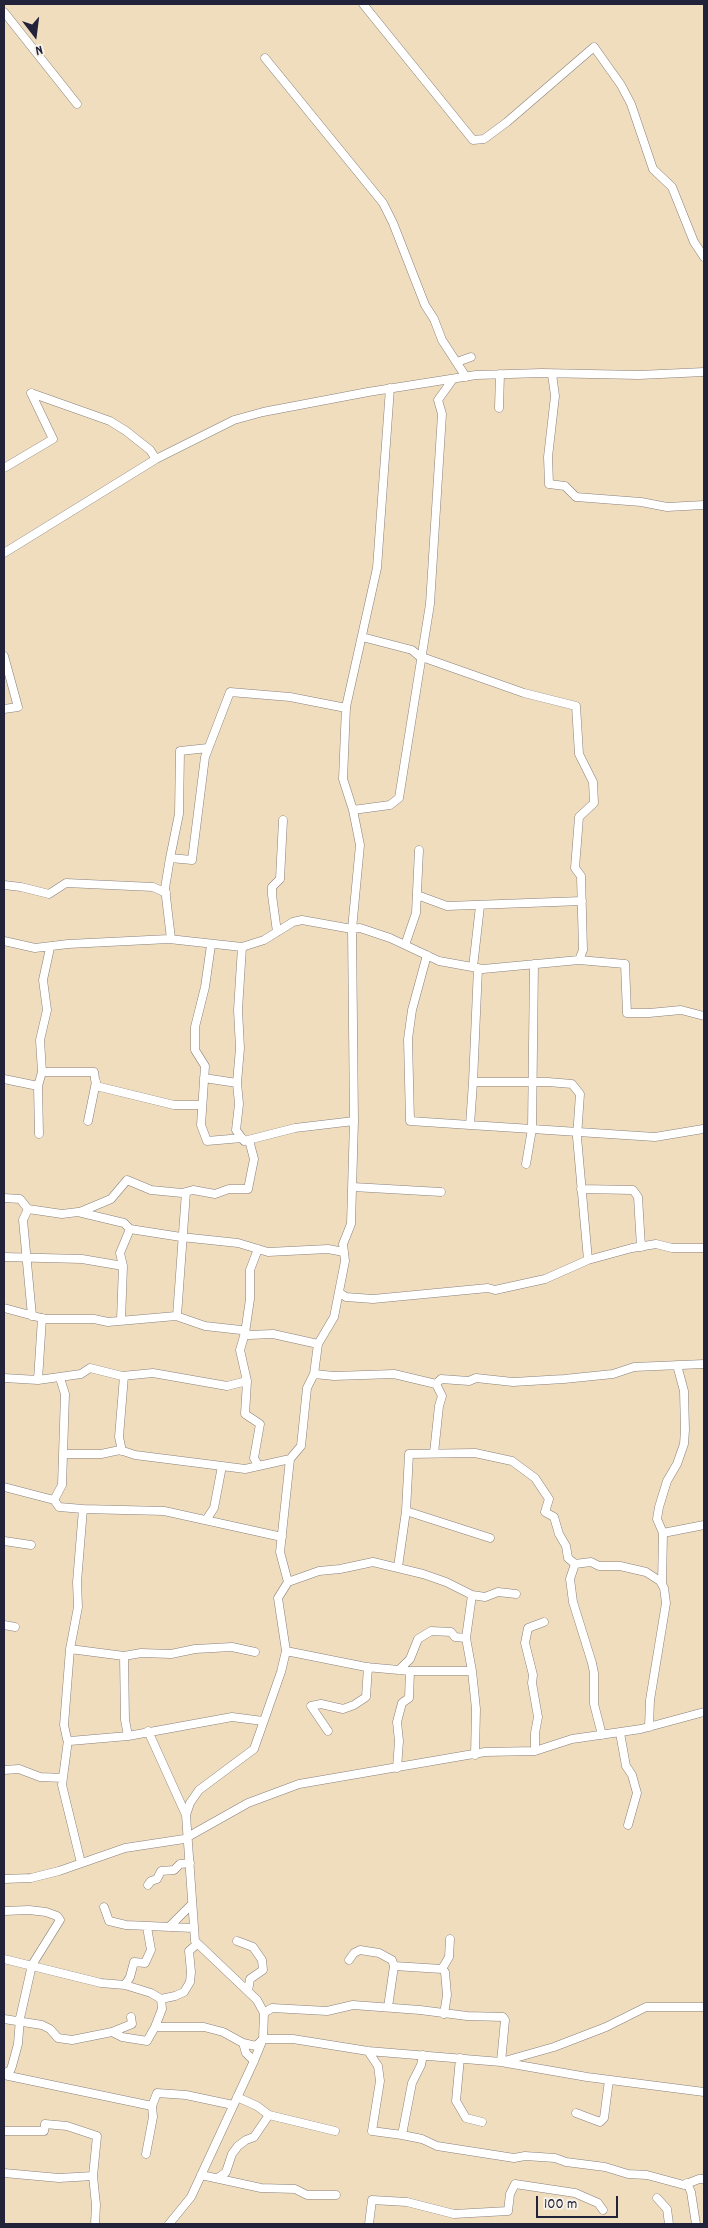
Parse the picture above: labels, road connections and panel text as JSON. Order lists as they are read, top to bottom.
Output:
{
  "scale_bar": "100 m",
  "north": "bottom"
}
